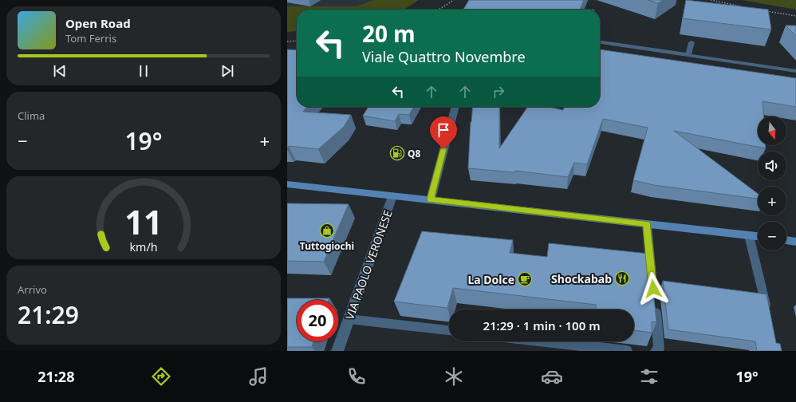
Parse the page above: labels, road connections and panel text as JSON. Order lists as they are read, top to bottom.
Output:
{
  "streets": {
    "street": ["VIA PAOLO VERONESE"]
  },
  "places": {
    "fuel station": ["Q8"],
    "shop": ["Tuttogiochi"],
    "restaurant": ["Shockabab"],
    "cafe": ["La Dolce"]
  },
  "north": "bottom",
  "page": {
    "turn": ["20 m", "Viale Quattro Novembre"],
    "song": ["Open Road", "Tom Ferris"],
    "tile": [
      "Clima",
      ["Arrivo", "21:29"]
    ],
    "map_buttons": ["+", "−"],
    "heat": ["−", "19°", "+"],
    "limit": "20",
    "trip": "21:29 · 1 min · 100 m",
    "tabs": ["21:28", "19°"],
    "gauge": ["11", "km/h"]
  }
}
